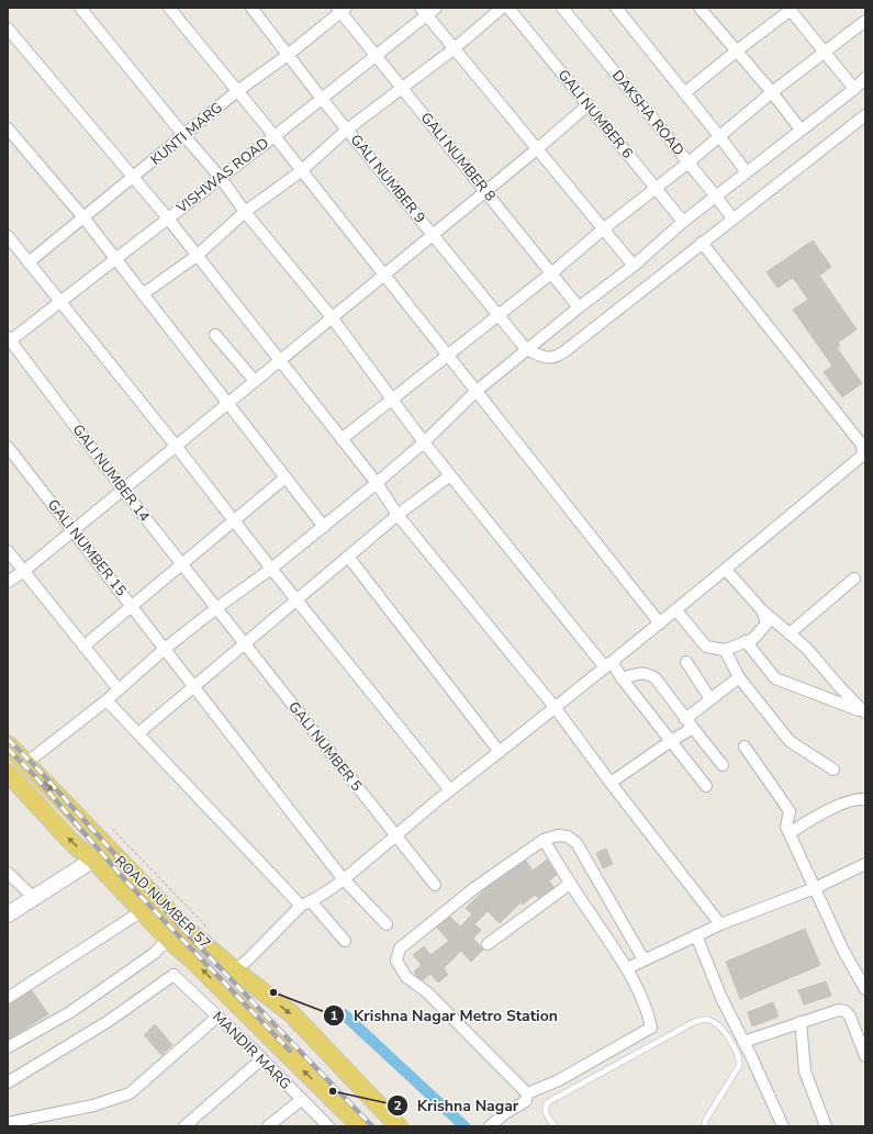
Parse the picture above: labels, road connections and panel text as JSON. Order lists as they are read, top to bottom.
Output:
{
  "streets": {
    "main road": ["ROAD NUMBER 57"],
    "street": [
      "DAKSHA ROAD",
      "GALI NUMBER 6",
      "KUNTI MARG",
      "GALI NUMBER 8",
      "VISHWAS ROAD",
      "GALI NUMBER 9",
      "GALI NUMBER 14",
      "GALI NUMBER 15",
      "GALI NUMBER 5",
      "MANDIR MARG"
    ]
  },
  "crossings": [
    ["KUNTI MARG", "GALI NUMBER 8"],
    ["KUNTI MARG", "GALI NUMBER 9"],
    ["GALI NUMBER 8", "VISHWAS ROAD"],
    ["VISHWAS ROAD", "GALI NUMBER 9"],
    ["VISHWAS ROAD", "GALI NUMBER 14"],
    ["GALI NUMBER 14", "GALI NUMBER 5"]
  ],
  "places": ["Krishna Nagar Metro Station", "Krishna Nagar"]
}
